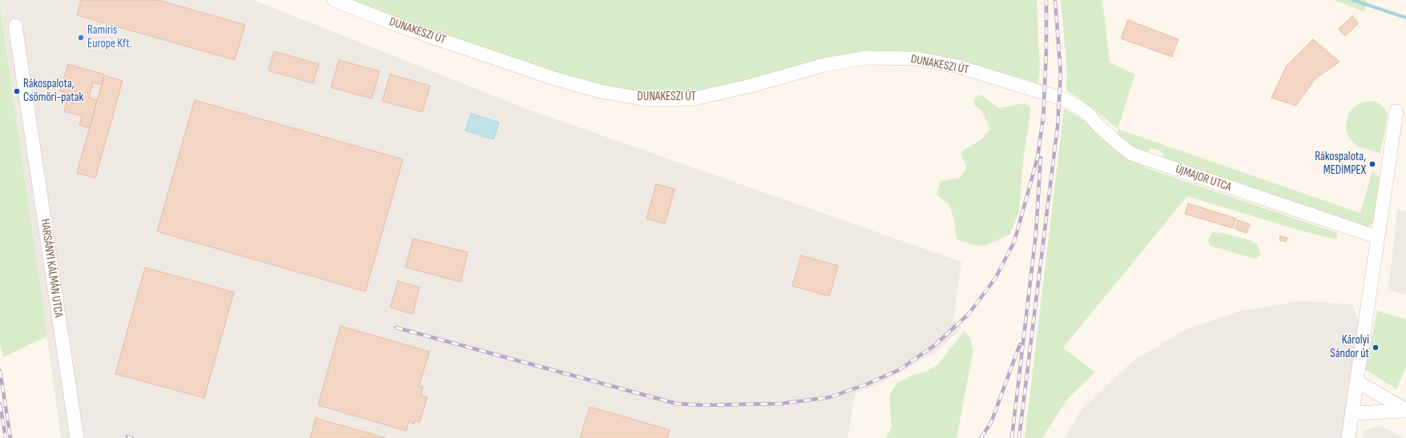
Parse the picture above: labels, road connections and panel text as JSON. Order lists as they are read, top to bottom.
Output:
{
  "streets": {
    "street": ["DUNAKESZI ÚT", "ÚJMAJOR UTCA", "HARSÁNYI KÁLMÁN UTCA"]
  },
  "crossings": [
    ["DUNAKESZI ÚT", "ÚJMAJOR UTCA"]
  ],
  "places": [
    "Ramiris Europe Kft.",
    "Rákospalota, Csömöri-patak",
    "Rákospalota, MEDIMPEX",
    "Károlyi Sándor út"
  ]
}
